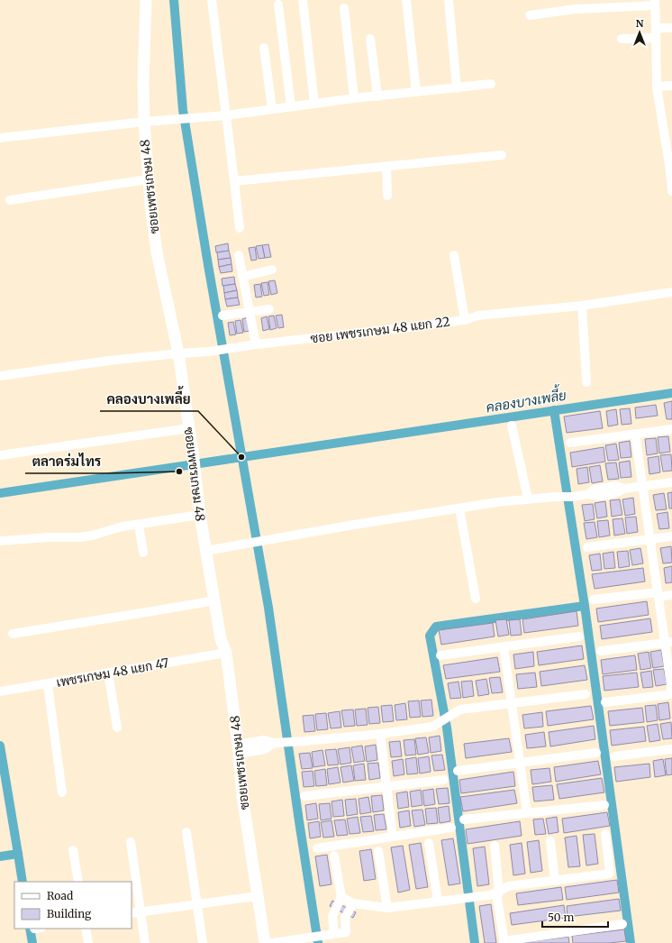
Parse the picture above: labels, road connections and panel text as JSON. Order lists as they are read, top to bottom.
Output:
{
  "streets": {
    "street": ["ซอยเพชรเกษม 48", "ซอย เพชรเกษม 48 แยก 22", "เพชรเกษม 48 แยก 47"]
  },
  "crossings": [
    ["ซอยเพชรเกษม 48", "ซอย เพชรเกษม 48 แยก 22"],
    ["ซอยเพชรเกษม 48", "เพชรเกษม 48 แยก 47"]
  ],
  "water": ["คลองบางเพลี้ย"],
  "places": ["คลองบางเพลี้ย", "ตลาดร่มไทร"],
  "legend": ["Road", "Building"],
  "scale_bar": "50 m",
  "north": "top"
}
